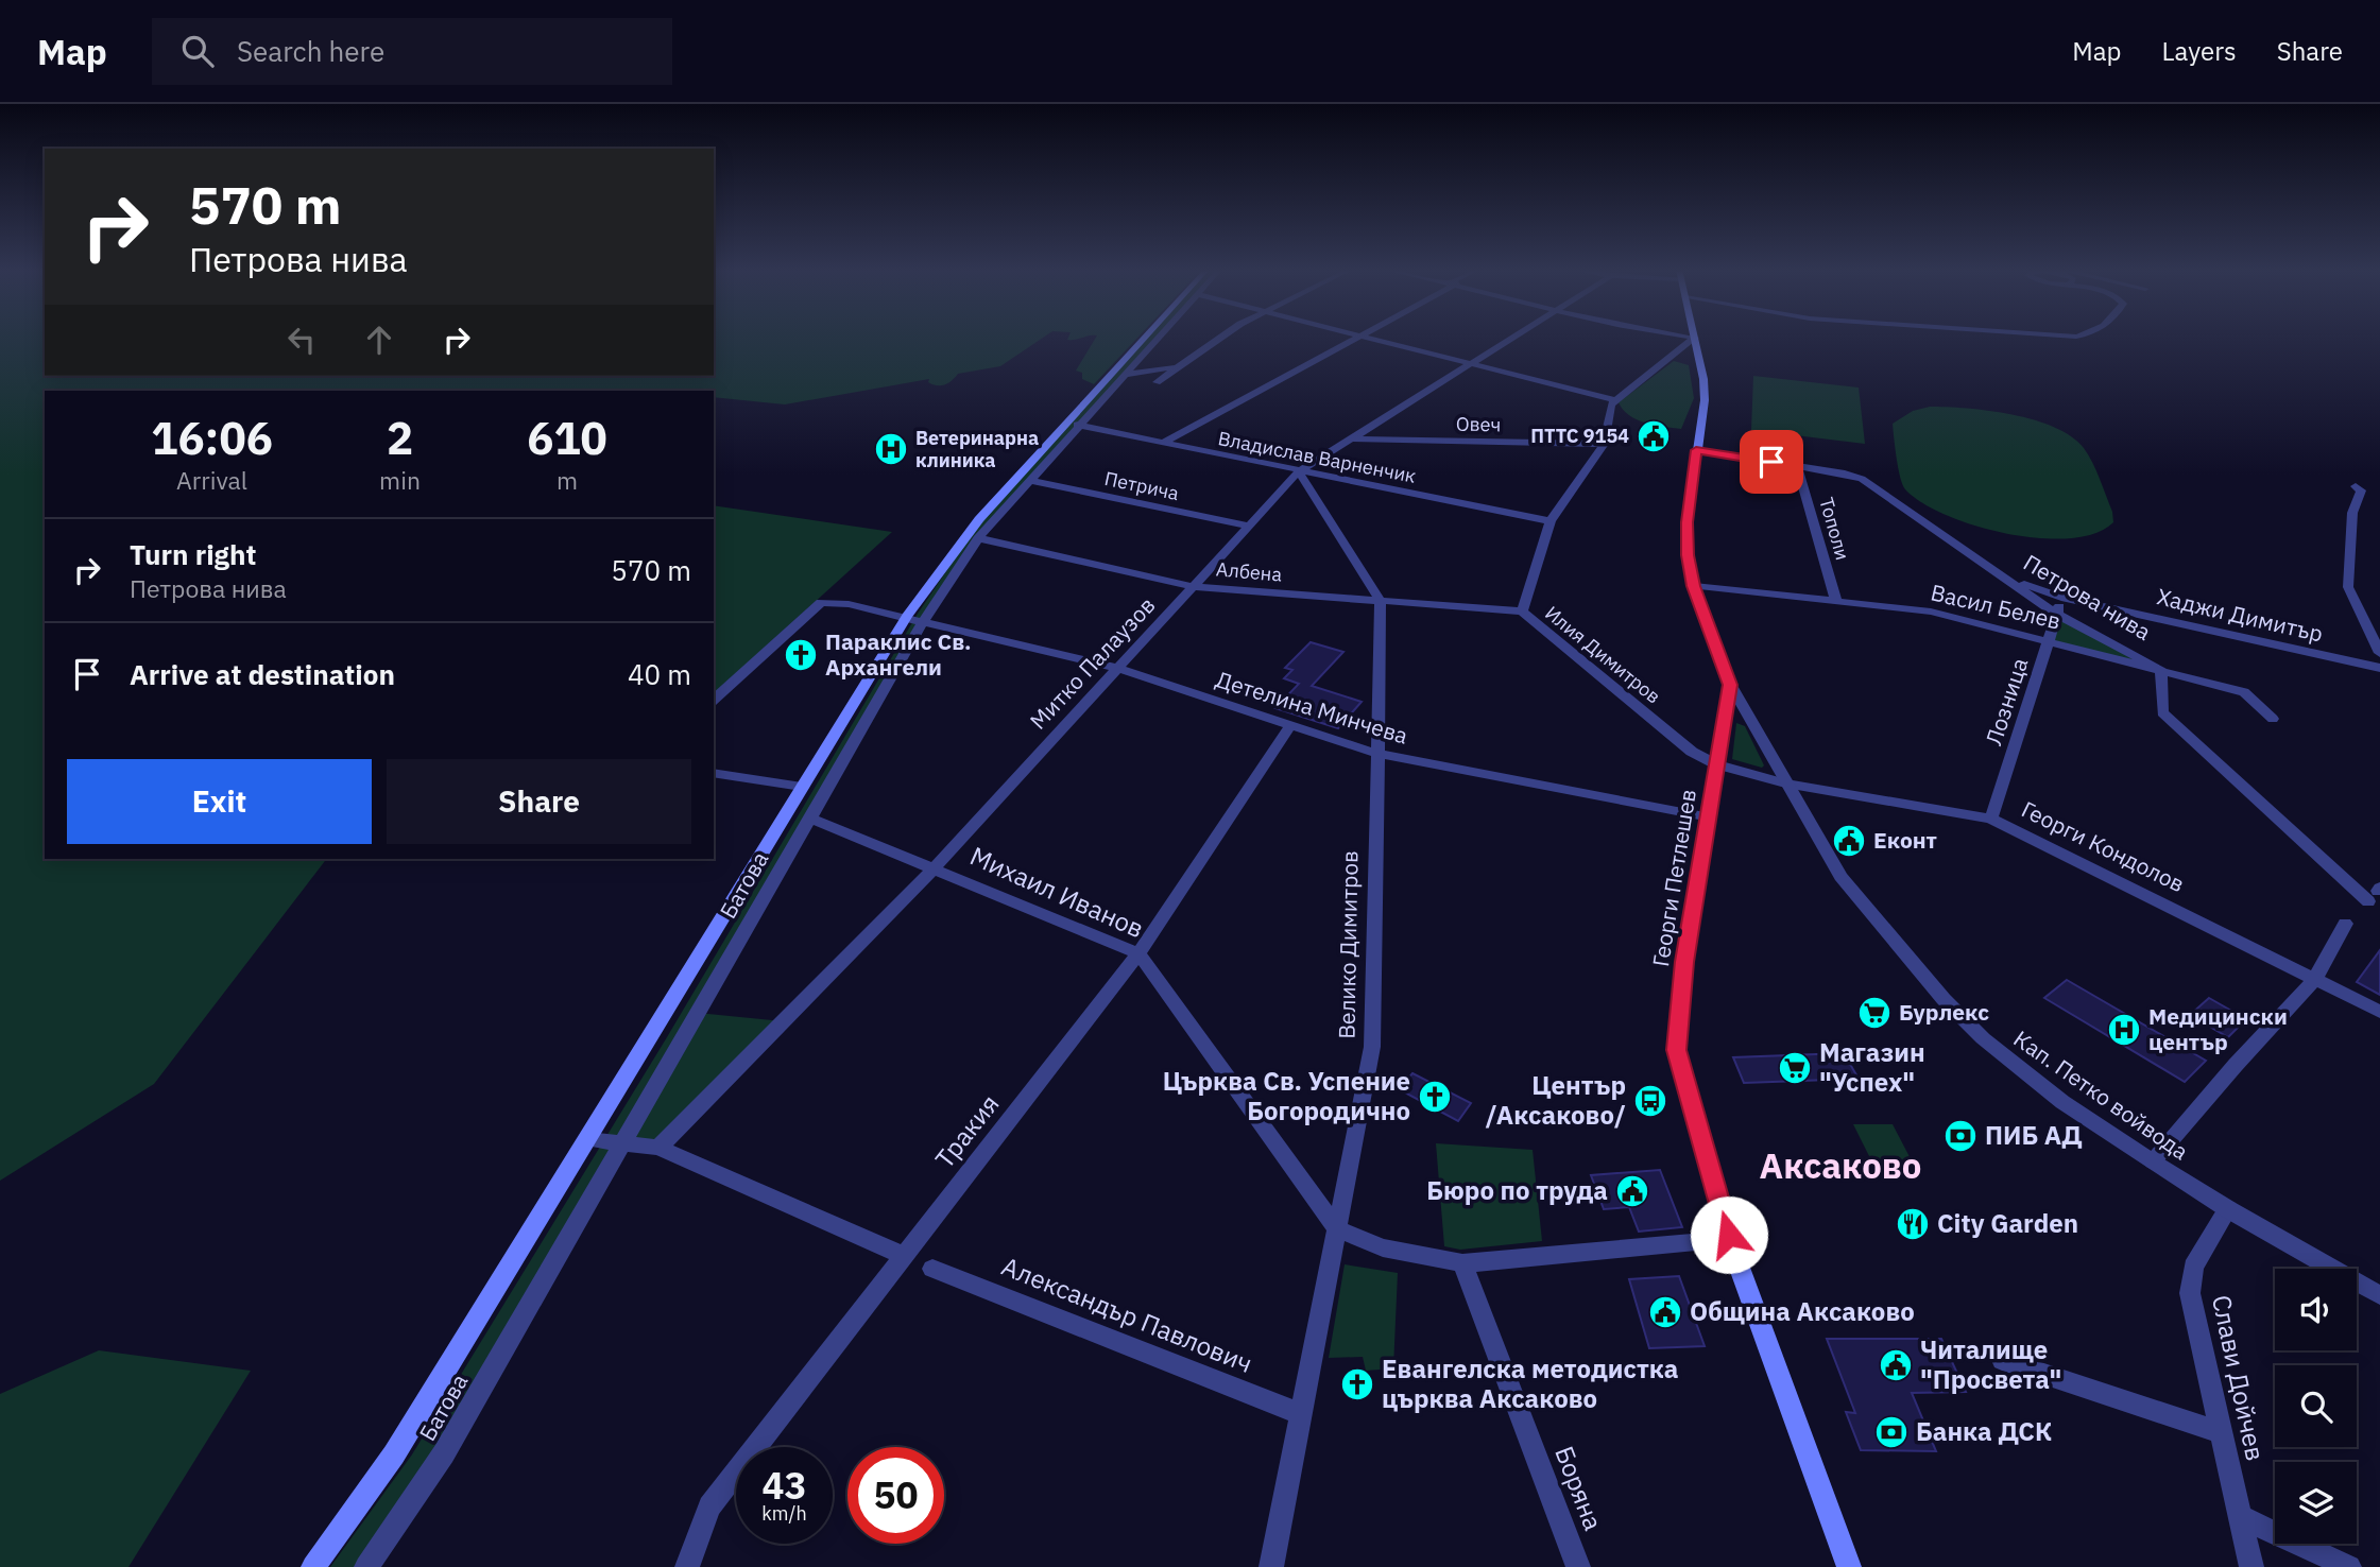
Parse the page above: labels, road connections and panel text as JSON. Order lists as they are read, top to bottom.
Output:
{
  "streets": {
    "main road": ["Георги Петлешев"],
    "street": [
      "Овеч",
      "Владислав Варненчик",
      "Петрича",
      "Тополи",
      "Албена",
      "Петрова нива",
      "Васил Белев",
      "Хаджи Димитър",
      "Илия Димитров",
      "Митко Палаузов",
      "Лозница",
      "Детелина Минчева",
      "Георги Кондолов",
      "Батова",
      "Михаил Иванов",
      "Велико Димитров",
      "Кап. Петко войвода",
      "Тракия",
      "Александър Павлович",
      "Слави Дойчев",
      "Боряна"
    ]
  },
  "crossings": [
    ["Овеч", "Илия Димитров"],
    ["Овеч", "Митко Палаузов"],
    ["Владислав Варненчик", "Илия Димитров"],
    ["Владислав Варненчик", "Митко Палаузов"],
    ["Владислав Варненчик", "Батова"],
    ["Петрича", "Митко Палаузов"],
    ["Петрича", "Батова"],
    ["Тополи", "Петрова нива"],
    ["Тополи", "Васил Белев"],
    ["Албена", "Илия Димитров"],
    ["Албена", "Митко Палаузов"],
    ["Албена", "Батова"],
    ["Албена", "Велико Димитров"],
    ["Петрова нива", "Васил Белев"],
    ["Петрова нива", "Хаджи Димитър"],
    ["Петрова нива", "Лозница"],
    ["Петрова нива", "Георги Петлешев"],
    ["Васил Белев", "Лозница"],
    ["Васил Белев", "Георги Петлешев"],
    ["Хаджи Димитър", "Лозница"],
    ["Илия Димитров", "Георги Кондолов"],
    ["Илия Димитров", "Георги Петлешев"],
    ["Илия Димитров", "Кап. Петко войвода"],
    ["Митко Палаузов", "Детелина Минчева"],
    ["Митко Палаузов", "Михаил Иванов"],
    ["Лозница", "Георги Кондолов"],
    ["Детелина Минчева", "Георги Петлешев"],
    ["Детелина Минчева", "Батова"],
    ["Детелина Минчева", "Велико Димитров"],
    ["Детелина Минчева", "Тракия"],
    ["Георги Кондолов", "Кап. Петко войвода"],
    ["Георги Петлешев", "Кап. Петко войвода"],
    ["Батова", "Михаил Иванов"],
    ["Михаил Иванов", "Велико Димитров"],
    ["Михаил Иванов", "Тракия"],
    ["Велико Димитров", "Александър Павлович"],
    ["Кап. Петко войвода", "Слави Дойчев"]
  ],
  "districts": ["Аксаково"],
  "places": {
    "public building": [
      "ПТТС 9154",
      "Еконт",
      "Бюро по труда",
      "Община Аксаково",
      "Читалище \"Просвета\""
    ],
    "hospital": ["Ветеринарна клиника", "Медицински център"],
    "church": ["Параклис Св. Архангели", "Църква Св. Успение Богородично", "Евангелска методистка църква Аксаково"],
    "supermarket": ["Бурлекс", "Магазин \"Успех\""],
    "bus stop": ["Център /Аксаково/"],
    "bank": ["ПИБ АД", "Банка ДСК"],
    "restaurant": ["City Garden"]
  },
  "page": {
    "header": "Map",
    "search": "Search here",
    "nav": ["Map", "Layers", "Share"],
    "turn": ["570 m", "Петрова нива"],
    "eta": [
      "16:06",
      "Arrival",
      "2",
      "min",
      "610",
      "m"
    ],
    "list": [
      {
        "name": "Turn right",
        "note": "Петрова нива",
        "value": "570 m"
      },
      {
        "name": "Arrive at destination",
        "value": "40 m"
      }
    ],
    "buttons": ["Exit", "Share"],
    "speed": "43 km/h",
    "limit": "50"
  }
}
